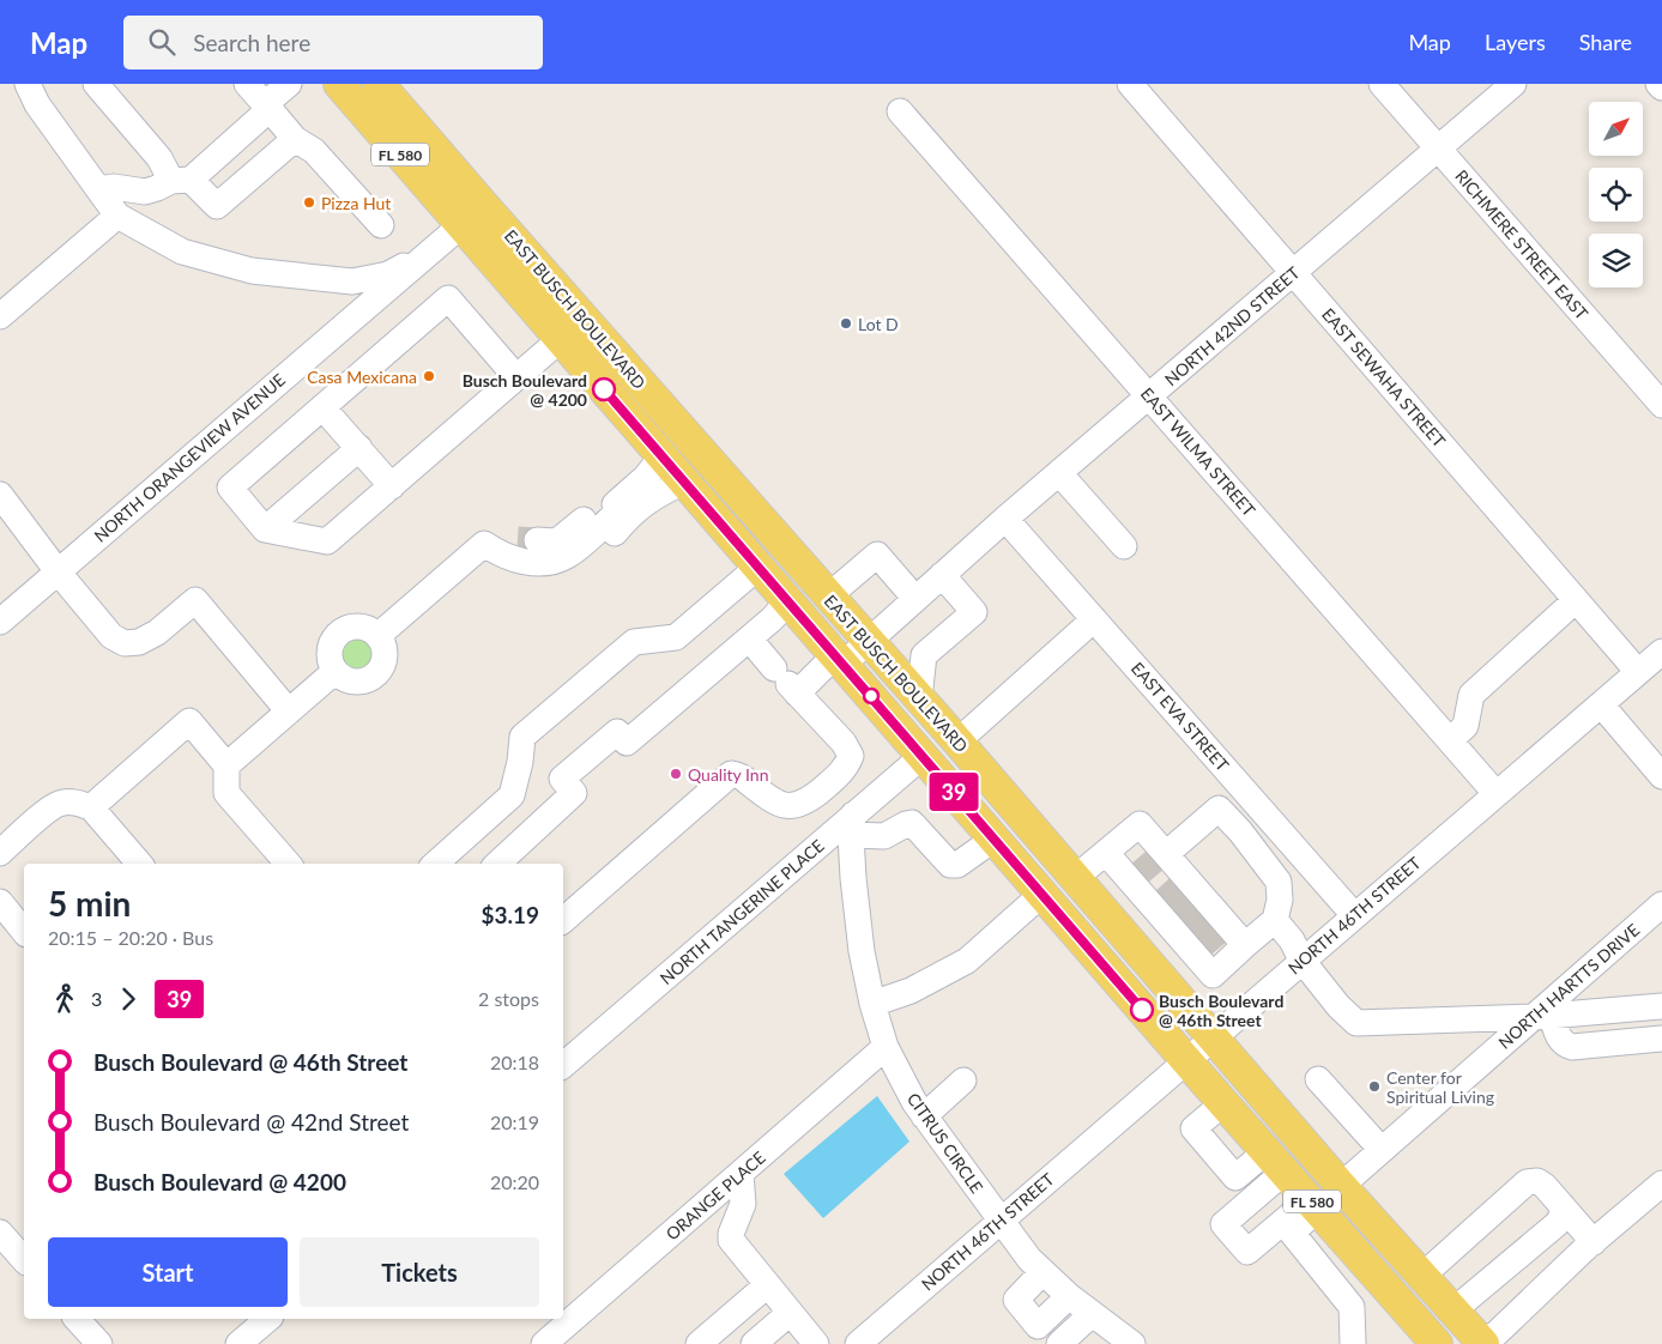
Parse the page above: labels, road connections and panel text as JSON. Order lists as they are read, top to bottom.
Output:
{
  "streets": {
    "main road": ["FL 580", "EAST BUSCH BOULEVARD"],
    "street": [
      "RICHMERE STREET EAST",
      "NORTH 42ND STREET",
      "EAST SEWAHA STREET",
      "EAST WILMA STREET",
      "NORTH ORANGEVIEW AVENUE",
      "EAST EVA STREET",
      "NORTH TANGERINE PLACE",
      "NORTH 46TH STREET",
      "NORTH HARTTS DRIVE",
      "CITRUS CIRCLE",
      "ORANGE PLACE"
    ]
  },
  "crossings": [
    ["RICHMERE STREET EAST", "NORTH 42ND STREET"],
    ["EAST BUSCH BOULEVARD", "NORTH 42ND STREET"],
    ["EAST BUSCH BOULEVARD", "NORTH ORANGEVIEW AVENUE"],
    ["EAST BUSCH BOULEVARD", "NORTH TANGERINE PLACE"],
    ["EAST BUSCH BOULEVARD", "NORTH 46TH STREET"],
    ["EAST BUSCH BOULEVARD", "NORTH HARTTS DRIVE"],
    ["NORTH 42ND STREET", "EAST SEWAHA STREET"],
    ["NORTH 42ND STREET", "EAST WILMA STREET"],
    ["NORTH 42ND STREET", "EAST EVA STREET"],
    ["EAST SEWAHA STREET", "NORTH 46TH STREET"],
    ["EAST WILMA STREET", "NORTH 46TH STREET"],
    ["EAST EVA STREET", "NORTH 46TH STREET"],
    ["NORTH TANGERINE PLACE", "CITRUS CIRCLE"],
    ["NORTH 46TH STREET", "CITRUS CIRCLE"],
    ["CITRUS CIRCLE", "ORANGE PLACE"]
  ],
  "places": [
    "Pizza Hut",
    "Lot D",
    "Casa Mexicana",
    "Busch Boulevard @ 4200",
    "Quality Inn",
    "Busch Boulevard @ 46th Street",
    "Center for Spiritual Living"
  ],
  "lines": ["bus line 39"],
  "north": "top right",
  "page": {
    "header": "Map",
    "search": "Search here",
    "nav": ["Map", "Layers", "Share"],
    "on_map": "39",
    "heading": ["5 min", "20:15 – 20:20 · Bus", "$3.19"],
    "legs": ["3", "39", "2 stops"],
    "list": [
      {
        "name": "Busch Boulevard @ 46th Street",
        "value": "20:18"
      },
      {
        "name": "Busch Boulevard @ 42nd Street",
        "value": "20:19"
      },
      {
        "name": "Busch Boulevard @ 4200",
        "value": "20:20"
      }
    ],
    "buttons": ["Start", "Tickets"]
  }
}
